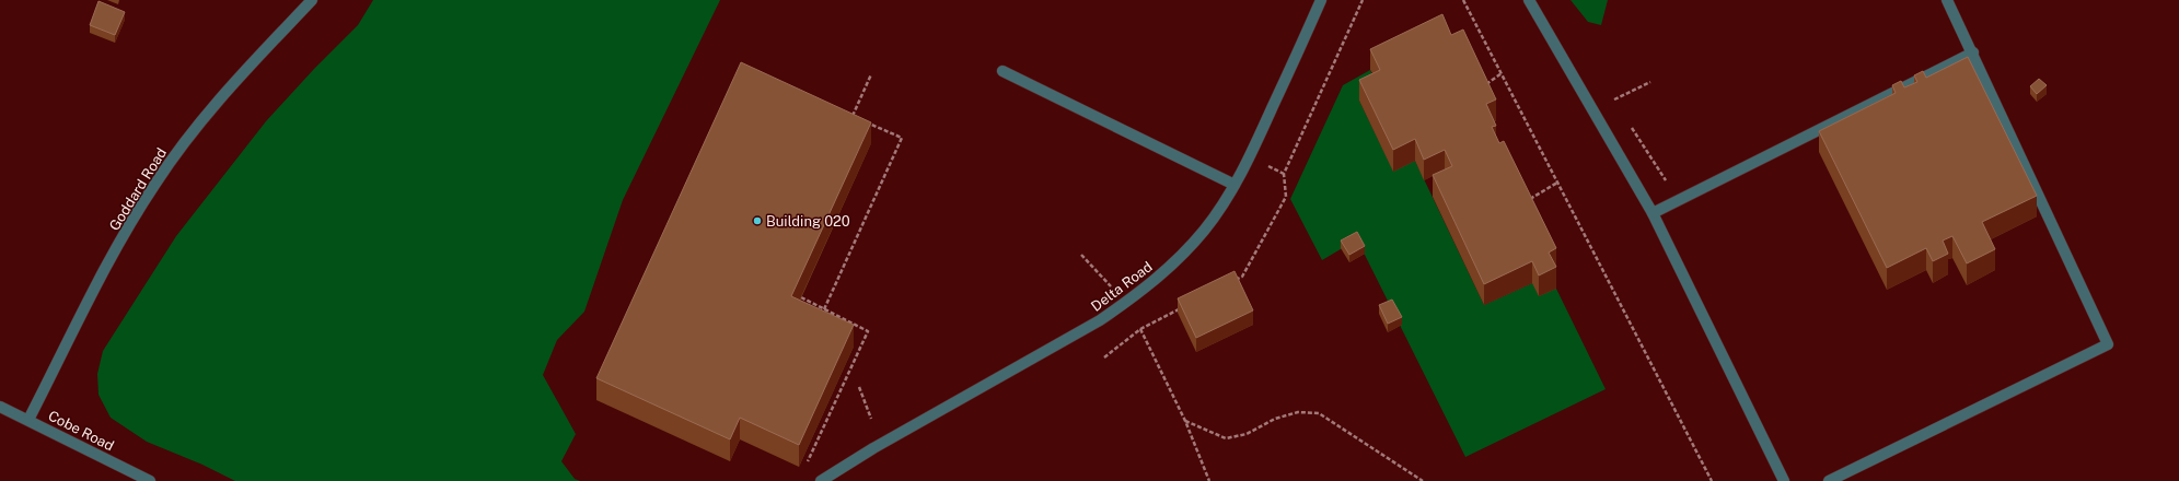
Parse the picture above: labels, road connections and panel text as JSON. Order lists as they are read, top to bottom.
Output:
{
  "streets": {
    "street": ["Goddard Road", "Delta Road", "Cobe Road"]
  },
  "crossings": [
    ["Goddard Road", "Cobe Road"]
  ],
  "places": ["Building 020"]
}
